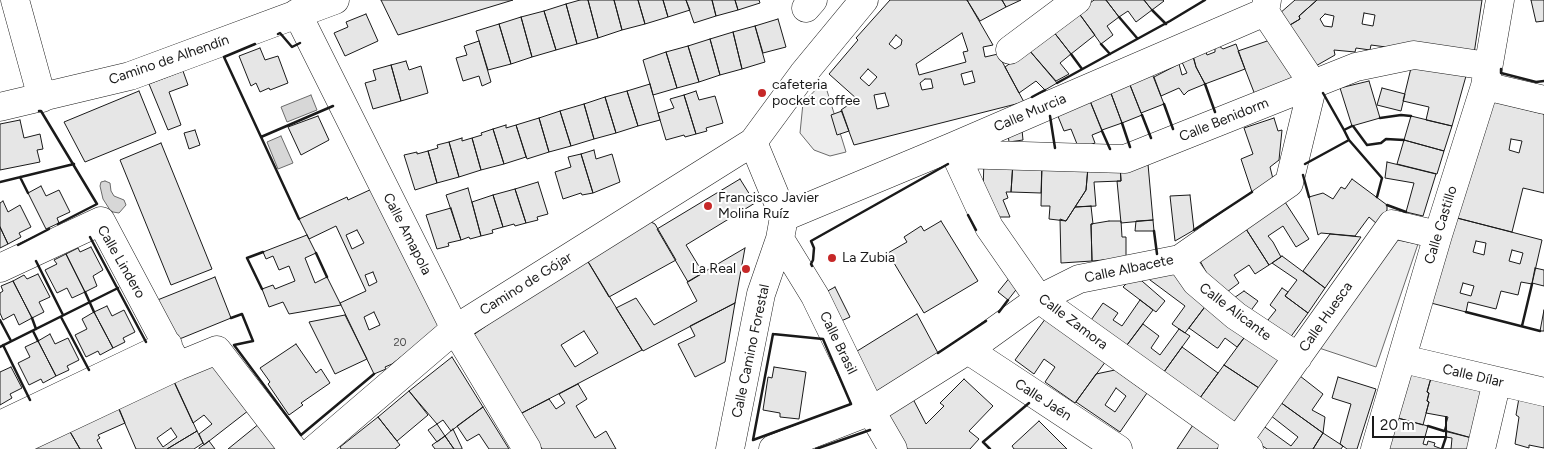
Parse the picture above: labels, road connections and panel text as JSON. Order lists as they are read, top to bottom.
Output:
{
  "streets": {
    "street": [
      "Camino de Alhendín",
      "Calle Murcia",
      "Calle Benidorm",
      "Calle Castillo",
      "Calle Amapola",
      "Calle Lindero",
      "Calle Albacete",
      "Camino de Gójar",
      "Calle Alicante",
      "Calle Huesca",
      "Calle Zamora",
      "Calle Brasil",
      "Calle Camino Forestal",
      "Calle Dílar",
      "Calle Jaén"
    ]
  },
  "crossings": [
    ["Camino de Alhendín", "Calle Amapola"],
    ["Calle Murcia", "Calle Benidorm"],
    ["Calle Murcia", "Calle Zamora"],
    ["Calle Murcia", "Calle Brasil"],
    ["Calle Murcia", "Calle Camino Forestal"],
    ["Calle Benidorm", "Calle Castillo"],
    ["Calle Benidorm", "Calle Albacete"],
    ["Calle Benidorm", "Calle Zamora"],
    ["Calle Castillo", "Calle Huesca"],
    ["Calle Castillo", "Calle Dílar"],
    ["Calle Amapola", "Camino de Gójar"],
    ["Calle Albacete", "Calle Alicante"],
    ["Calle Albacete", "Calle Zamora"],
    ["Calle Albacete", "Calle Brasil"],
    ["Calle Albacete", "Calle Jaén"],
    ["Calle Alicante", "Calle Huesca"],
    ["Calle Huesca", "Calle Zamora"],
    ["Calle Brasil", "Calle Camino Forestal"]
  ],
  "places": [
    "cafeteria pocket coffee",
    "Francisco Javier Molina Ruíz",
    "La Zubia",
    "La Real"
  ],
  "house_numbers": ["20"],
  "scale_bar": "20 m"
}
